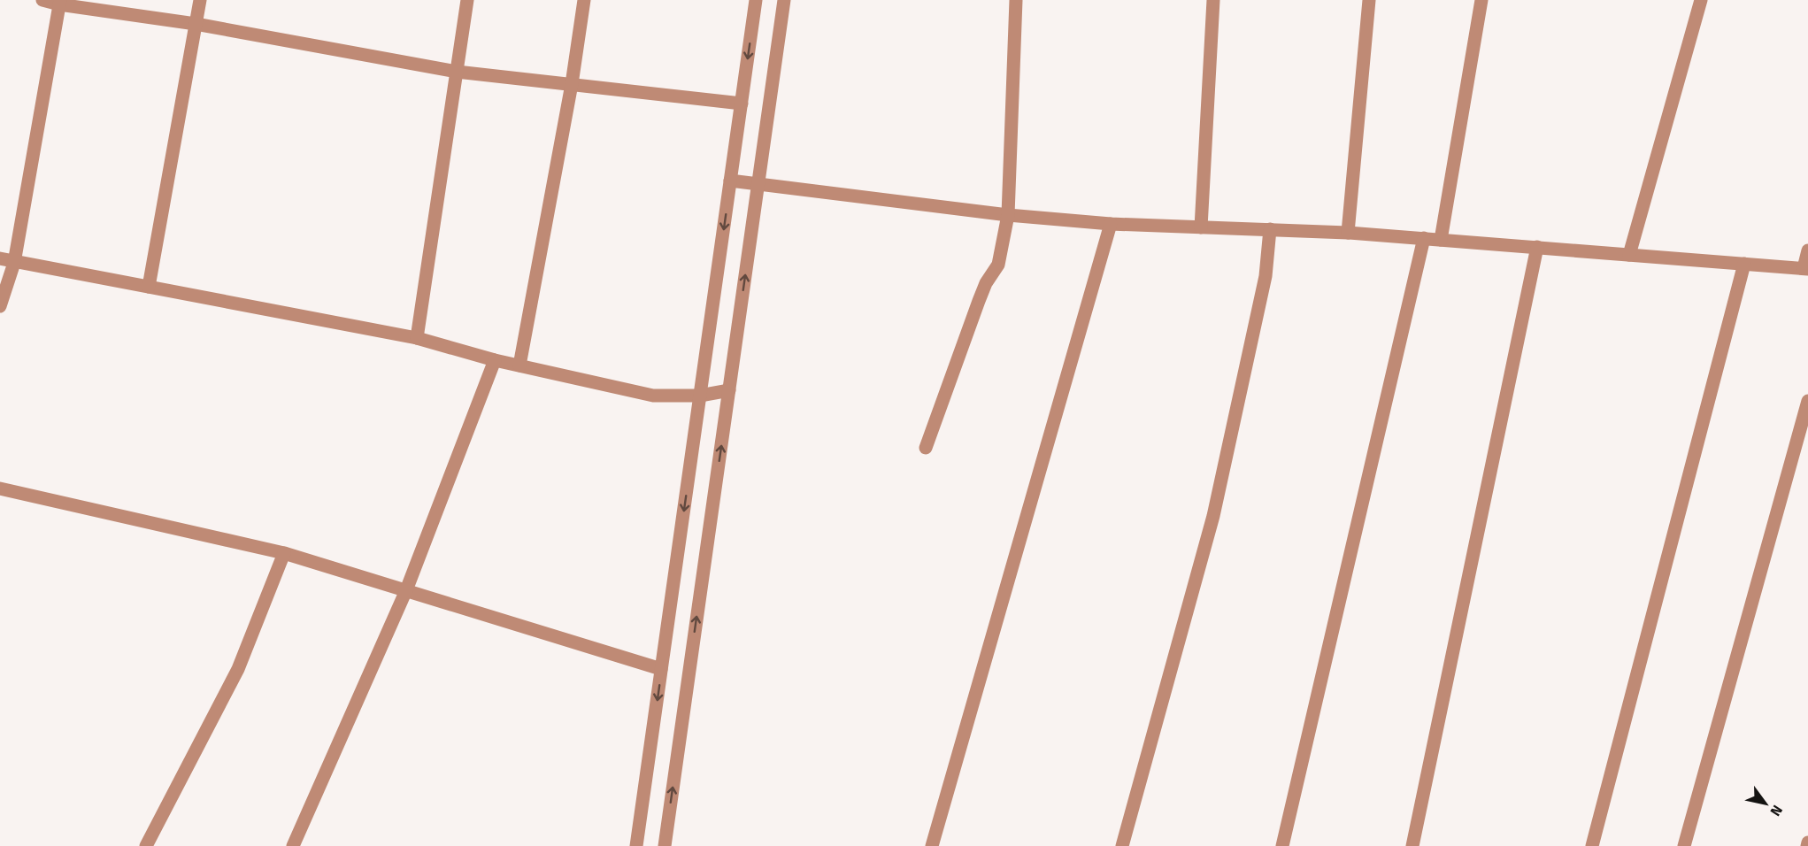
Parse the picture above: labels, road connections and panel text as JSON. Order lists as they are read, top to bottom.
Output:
{
  "north": "bottom right"
}
